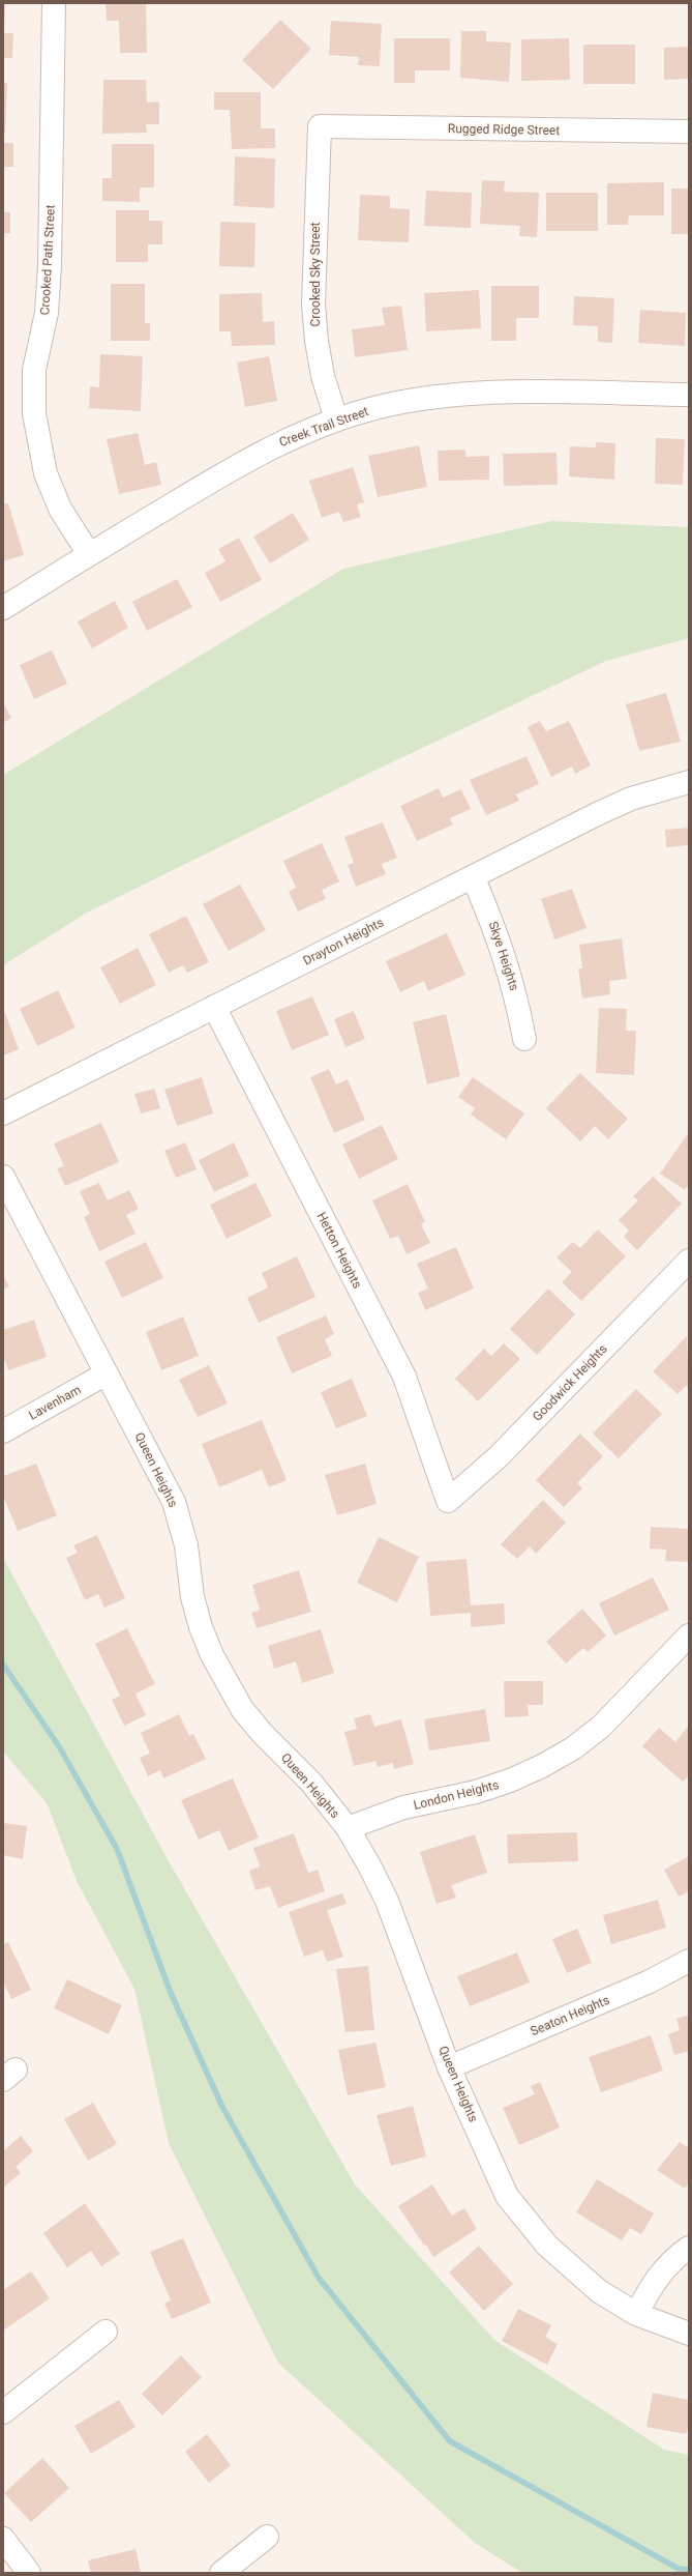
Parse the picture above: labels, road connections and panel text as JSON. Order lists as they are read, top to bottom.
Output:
{
  "streets": {
    "street": [
      "Rugged Ridge Street",
      "Crooked Path Street",
      "Crooked Sky Street",
      "Creek Trail Street",
      "Drayton Heights",
      "Skye Heights",
      "Hetton Heights",
      "Goodwick Heights",
      "Lavenham",
      "Queen Heights",
      "London Heights",
      "Seaton Heights"
    ]
  },
  "crossings": [
    ["Rugged Ridge Street", "Crooked Sky Street"],
    ["Crooked Path Street", "Creek Trail Street"],
    ["Crooked Sky Street", "Creek Trail Street"],
    ["Drayton Heights", "Skye Heights"],
    ["Drayton Heights", "Hetton Heights"],
    ["Hetton Heights", "Goodwick Heights"],
    ["Lavenham", "Queen Heights"],
    ["Queen Heights", "London Heights"],
    ["Queen Heights", "Seaton Heights"]
  ]
}
